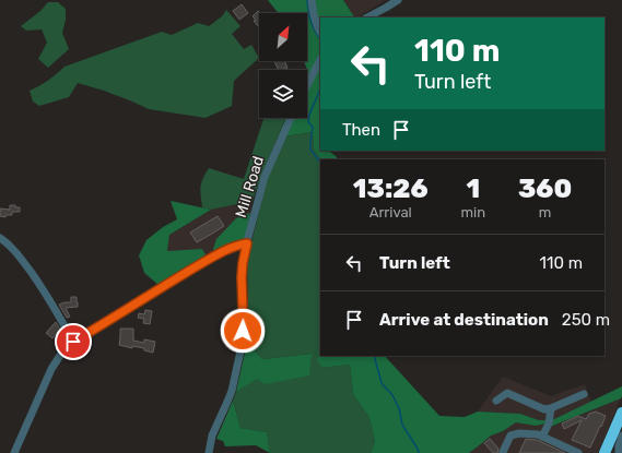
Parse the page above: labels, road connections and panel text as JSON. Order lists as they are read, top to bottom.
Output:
{
  "streets": {
    "street": ["Mill Road"]
  },
  "north": "top right",
  "page": {
    "turn": ["110 m", "Turn left"],
    "then": "Then",
    "eta": [
      "13:26",
      "Arrival",
      "1",
      "min",
      "360",
      "m"
    ],
    "list": [
      {
        "name": "Turn left",
        "value": "110 m"
      },
      {
        "name": "Arrive at destination",
        "value": "250 m"
      }
    ]
  }
}
